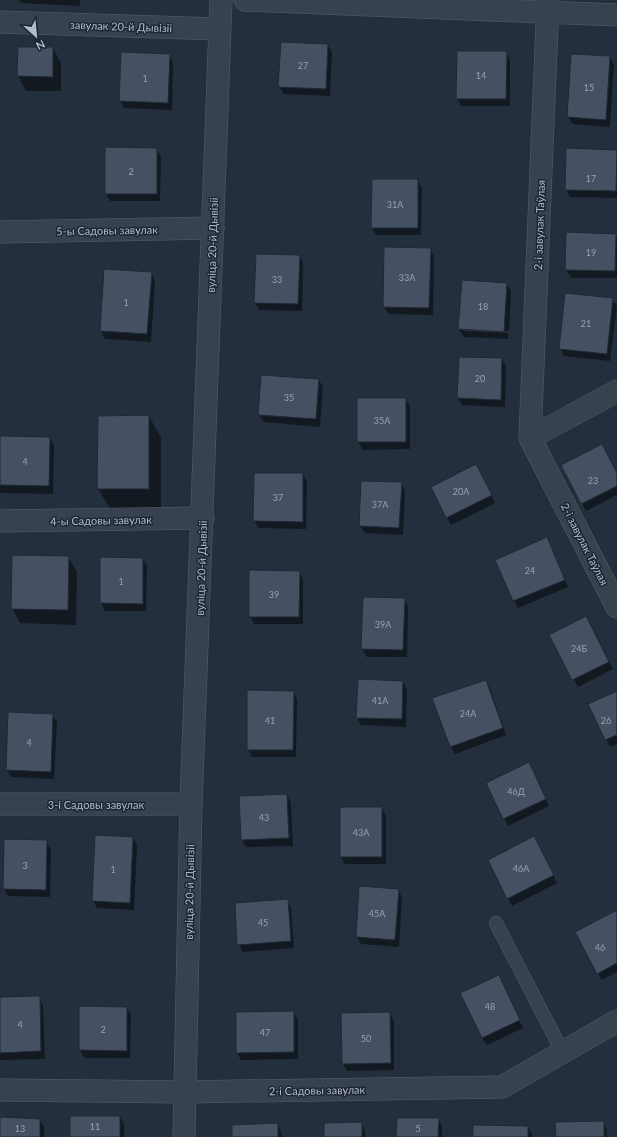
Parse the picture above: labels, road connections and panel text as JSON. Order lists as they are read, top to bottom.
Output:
{
  "streets": {
    "street": [
      "завулак 20-й Дывізіі",
      "2-і завулак Таўлая",
      "5-ы Садовы завулак",
      "вуліца 20-й Дывізіі",
      "4-ы Садовы завулак",
      "3-і Садовы завулак",
      "2-і Садовы завулак"
    ]
  },
  "crossings": [
    ["завулак 20-й Дывізіі", "вуліца 20-й Дывізіі"],
    ["5-ы Садовы завулак", "вуліца 20-й Дывізіі"],
    ["вуліца 20-й Дывізіі", "4-ы Садовы завулак"],
    ["вуліца 20-й Дывізіі", "3-і Садовы завулак"],
    ["вуліца 20-й Дывізіі", "2-і Садовы завулак"]
  ],
  "house_numbers": [
    "27",
    "14",
    "1",
    "15",
    "2",
    "17",
    "31А",
    "19",
    "33А",
    "33",
    "1",
    "18",
    "21",
    "20",
    "35",
    "35А",
    "4",
    "23",
    "20А",
    "37",
    "37А",
    "24",
    "1",
    "39",
    "39А",
    "24Б",
    "41А",
    "24А",
    "41",
    "26",
    "4",
    "46Д",
    "43",
    "43А",
    "3",
    "46А",
    "1",
    "45А",
    "45",
    "46",
    "48",
    "4",
    "2",
    "47",
    "50",
    "11",
    "13",
    "5"
  ],
  "north": "bottom right"
}
